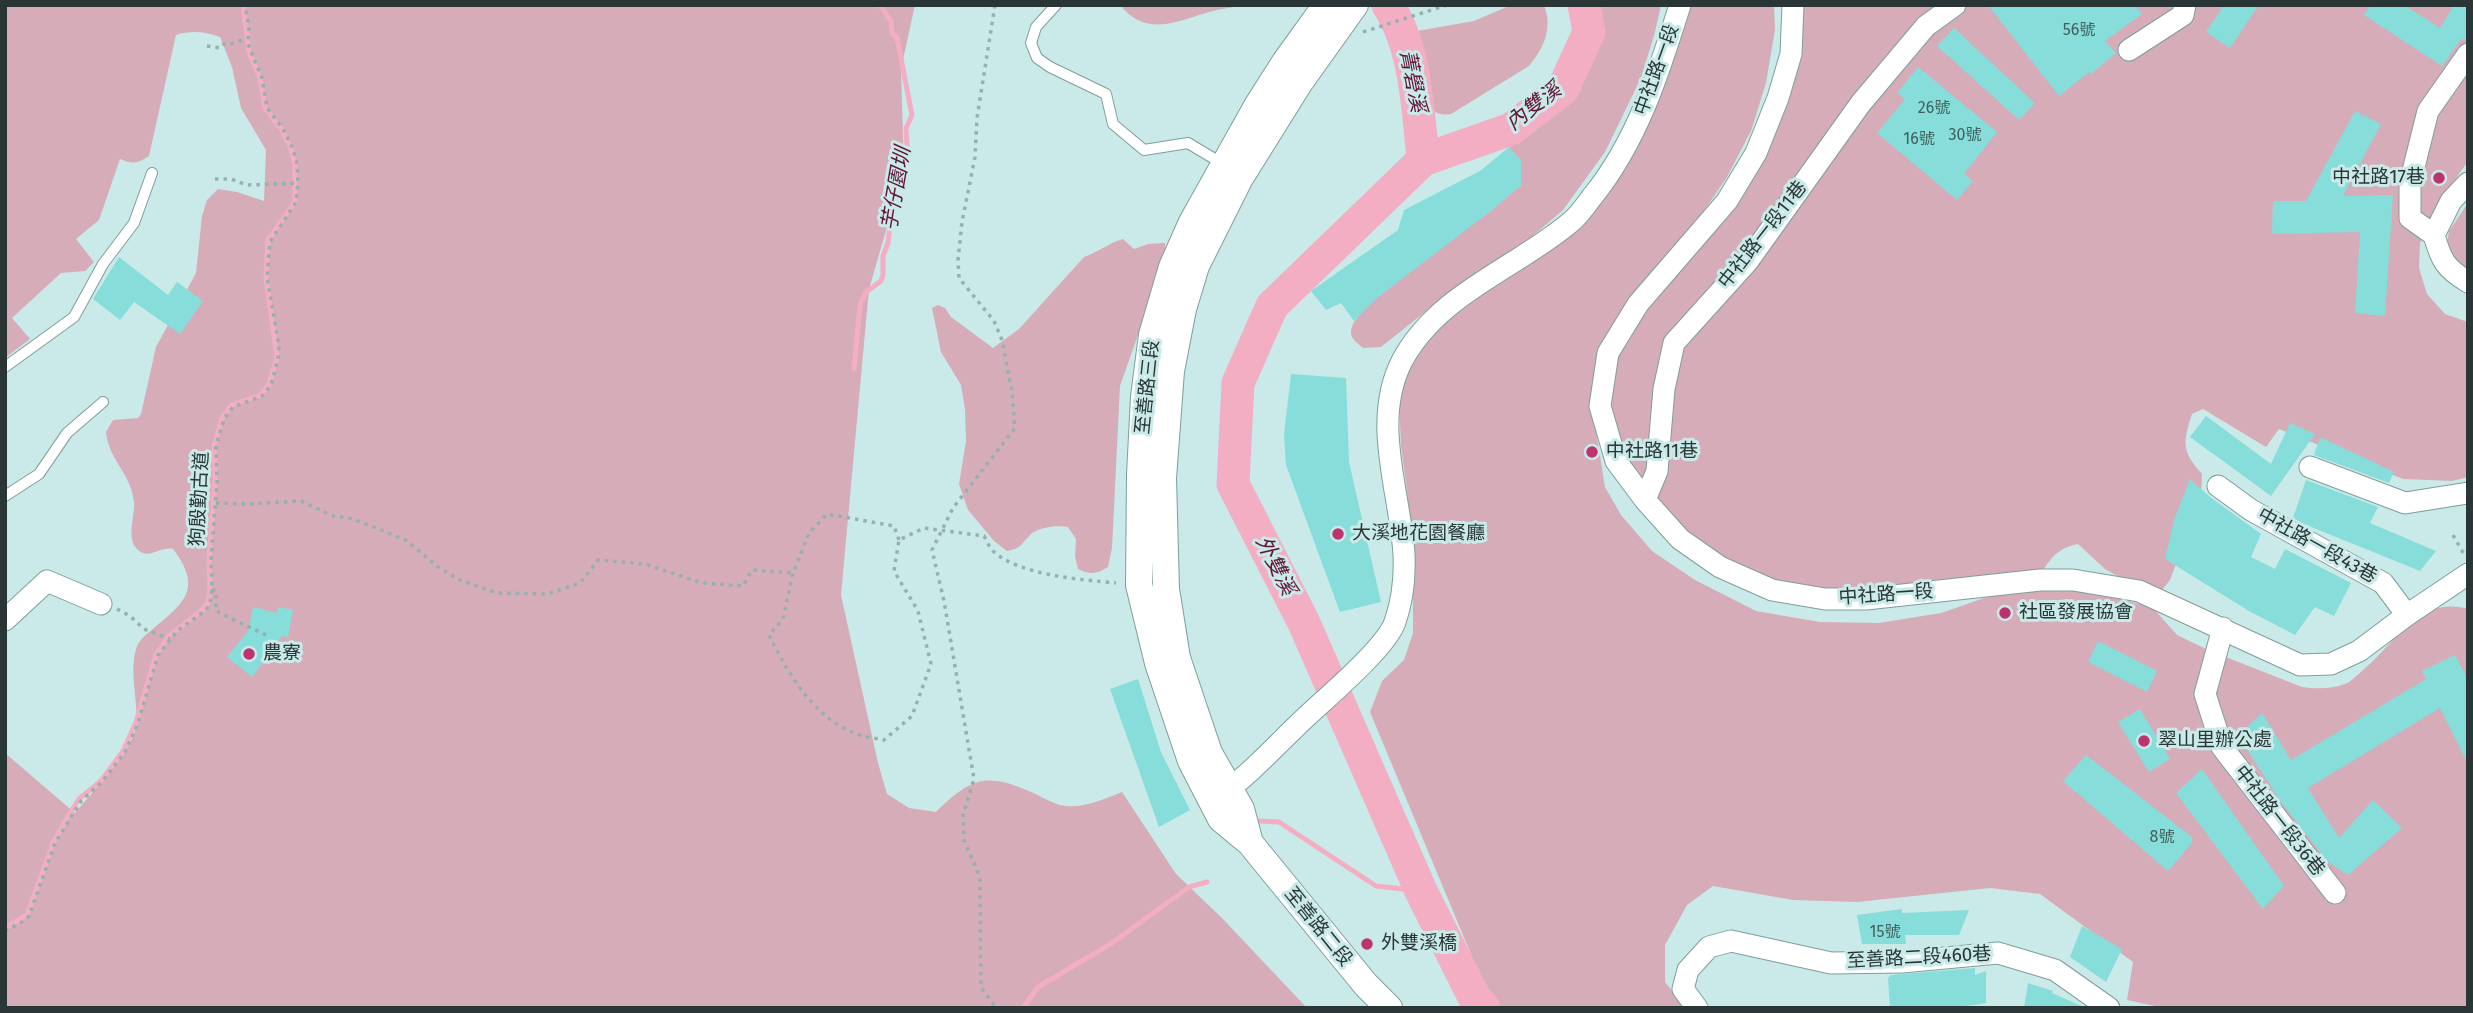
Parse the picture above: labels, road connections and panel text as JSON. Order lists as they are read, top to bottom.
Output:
{
  "streets": {
    "street": [
      "中社路一段",
      "中社路一段11巷",
      "至善路三段",
      "中社路一段43巷",
      "中社路一段36巷",
      "至善路二段",
      "至善路二段460巷"
    ],
    "path": ["狗殷勤古道"]
  },
  "crossings": [
    ["中社路一段", "中社路一段11巷"],
    ["中社路一段", "至善路三段"],
    ["中社路一段", "中社路一段43巷"],
    ["中社路一段", "中社路一段36巷"],
    ["中社路一段", "至善路二段"],
    ["至善路三段", "至善路二段"]
  ],
  "water": [
    "菁礐溪",
    "內雙溪",
    "芋仔園圳",
    "外雙溪"
  ],
  "places": [
    "中社路17巷",
    "中社路11巷",
    "大溪地花園餐廳",
    "社區發展協會",
    "農寮",
    "翠山里辦公處",
    "外雙溪橋"
  ],
  "house_numbers": [
    "56號",
    "26號",
    "30號",
    "16號",
    "8號",
    "15號"
  ]
}
